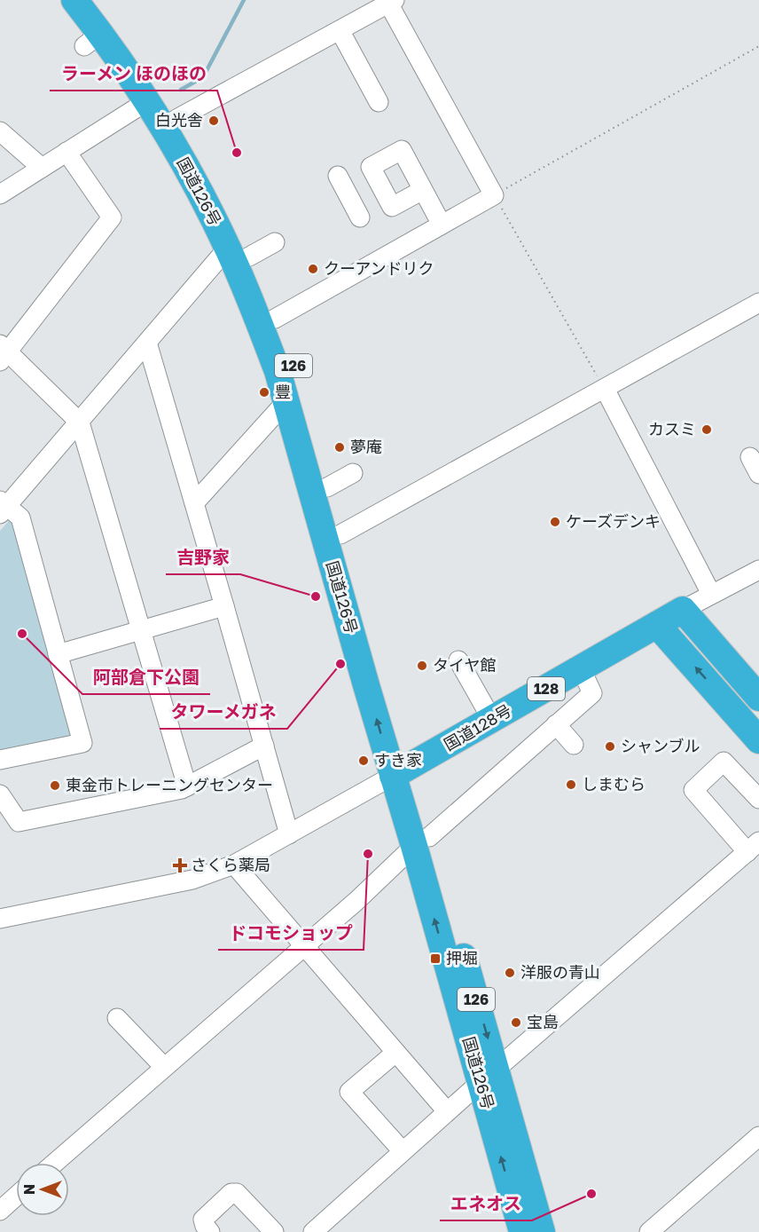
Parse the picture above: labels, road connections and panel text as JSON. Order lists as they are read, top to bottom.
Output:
{
  "streets": {
    "highway": [
      "国道126号",
      "126",
      "128",
      "国道128号"
    ]
  },
  "crossings": [
    ["国道126号", "国道128号"]
  ],
  "places": {
    "other": [
      "白光舎",
      "ラーメン ほのほの",
      "クーアンドリク",
      "豐",
      "カスミ",
      "夢庵",
      "ケーズデンキ",
      "吉野家",
      "阿部倉下公園",
      "タワーメガネ",
      "タイヤ館",
      "シャンブル",
      "すき家",
      "しまむら",
      "東金市トレーニングセンター",
      "ドコモショップ",
      "洋服の青山",
      "宝島",
      "エネオス"
    ],
    "health": ["さくら薬局"],
    "transit": ["押堀"]
  },
  "north": "left"
}
